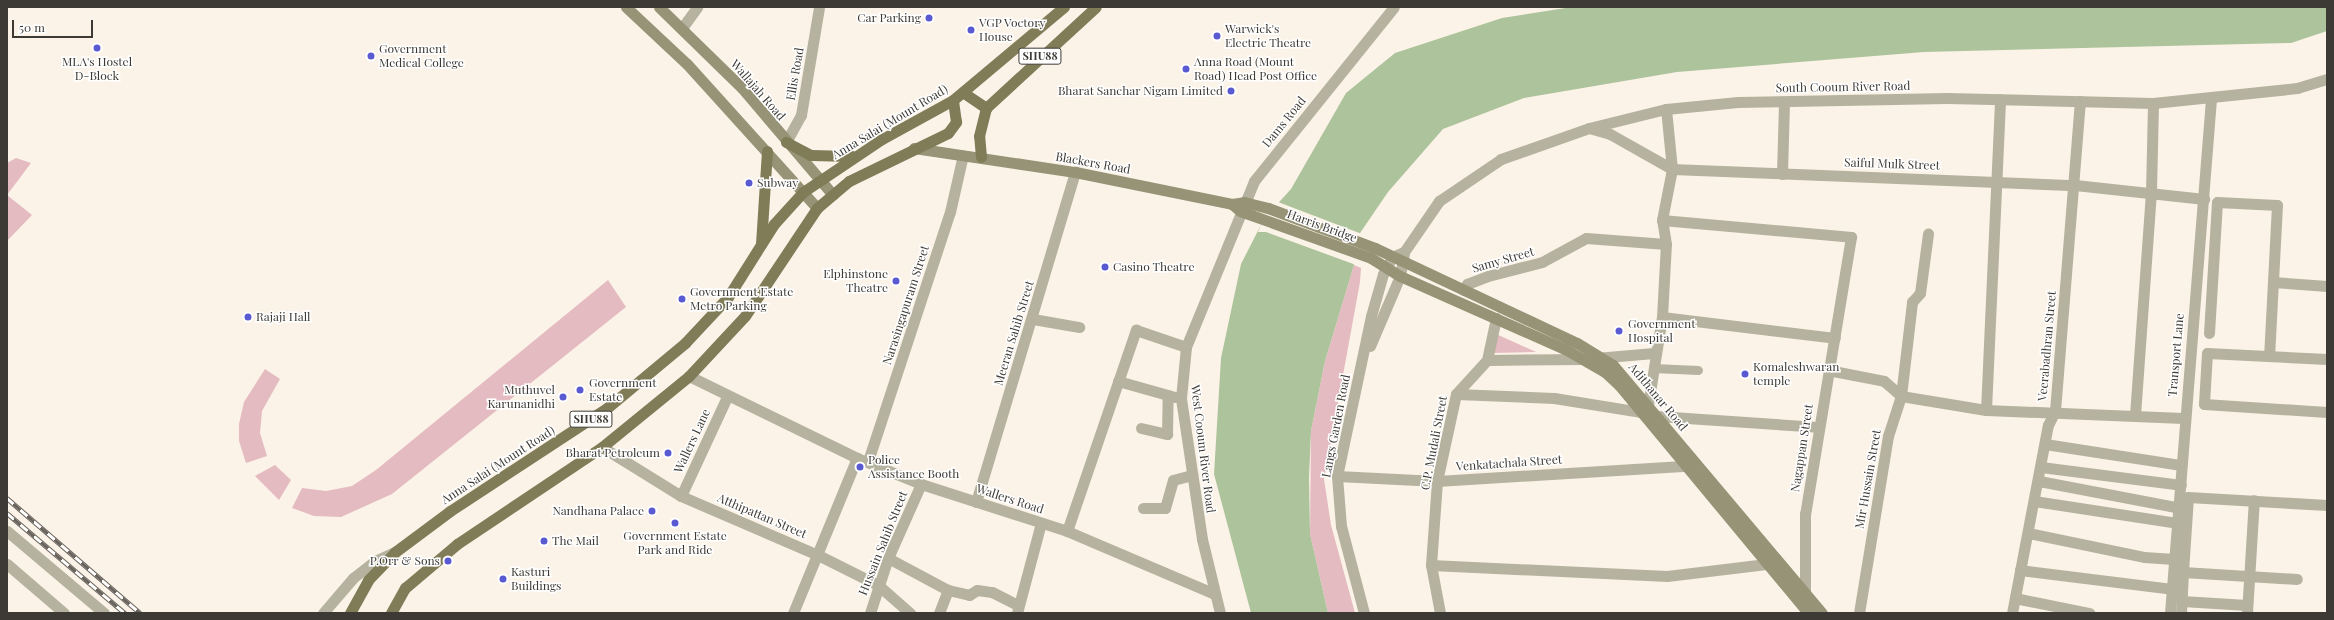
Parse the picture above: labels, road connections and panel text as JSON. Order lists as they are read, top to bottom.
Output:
{
  "streets": {
    "main road": [
      "SHU88",
      "Wallajah Road",
      "Anna Salai (Mount Road)",
      "Blackers Road",
      "Harris Bridge",
      "Adithanar Road"
    ],
    "street": [
      "Ellis Road",
      "South Cooum River Road",
      "Dams Road",
      "Saiful Mulk Street",
      "Samy Street",
      "Narasingapuram Street",
      "Meeran Sahib Street",
      "Veerabadhran Street",
      "Transport Lane",
      "Langs Garden Road",
      "Wallers Lane",
      "C.P. Mudali Street",
      "Nagappan Street",
      "West Cooum River Road",
      "Venkatachala Street",
      "Mir Hussain Street",
      "Wallers Road",
      "Atthipattan Street",
      "Hussain Sahib Street"
    ]
  },
  "crossings": [
    ["SHU88", "Wallajah Road"],
    ["SHU88", "Blackers Road"],
    ["SHU88", "Wallers Road"],
    ["SHU88", "Atthipattan Street"],
    ["Ellis Road", "Wallajah Road"],
    ["South Cooum River Road", "Saiful Mulk Street"],
    ["South Cooum River Road", "Veerabadhran Street"],
    ["South Cooum River Road", "Transport Lane"],
    ["South Cooum River Road", "Langs Garden Road"],
    ["Wallajah Road", "Anna Salai (Mount Road)"],
    ["Dams Road", "Blackers Road"],
    ["Dams Road", "West Cooum River Road"],
    ["Blackers Road", "Harris Bridge"],
    ["Blackers Road", "Narasingapuram Street"],
    ["Blackers Road", "Meeran Sahib Street"],
    ["Blackers Road", "West Cooum River Road"],
    ["Saiful Mulk Street", "Veerabadhran Street"],
    ["Saiful Mulk Street", "Transport Lane"],
    ["Harris Bridge", "Adithanar Road"],
    ["Samy Street", "Adithanar Road"],
    ["Narasingapuram Street", "Wallers Road"],
    ["Narasingapuram Street", "Atthipattan Street"],
    ["Meeran Sahib Street", "Wallers Road"],
    ["Adithanar Road", "Langs Garden Road"],
    ["Adithanar Road", "Nagappan Street"],
    ["Adithanar Road", "Venkatachala Street"],
    ["Langs Garden Road", "Venkatachala Street"],
    ["Wallers Lane", "Wallers Road"],
    ["Wallers Lane", "Atthipattan Street"],
    ["C.P. Mudali Street", "Venkatachala Street"],
    ["West Cooum River Road", "Wallers Road"],
    ["Wallers Road", "Hussain Sahib Street"],
    ["Atthipattan Street", "Hussain Sahib Street"]
  ],
  "places": [
    "Car Parking",
    "VGP Voctory House",
    "Warwick's Electric Theatre",
    "MLA's Hostel D-Block",
    "Government Medical College",
    "Anna Road (Mount Road) Head Post Office",
    "Bharat Sanchar Nigam Limited",
    "Subway",
    "Casino Theatre",
    "Elphinstone Theatre",
    "Government Estate Metro Parking",
    "Rajaji Hall",
    "Government Hospital",
    "Komaleshwaran temple",
    "Government Estate",
    "Muthuvel Karunanidhi",
    "Bharat Petroleum",
    "Police Assistance Booth",
    "Nandhana Palace",
    "Government Estate Park and Ride",
    "The Mail",
    "P.Orr & Sons",
    "Kasturi Buildings"
  ],
  "scale_bar": "50 m"
}
